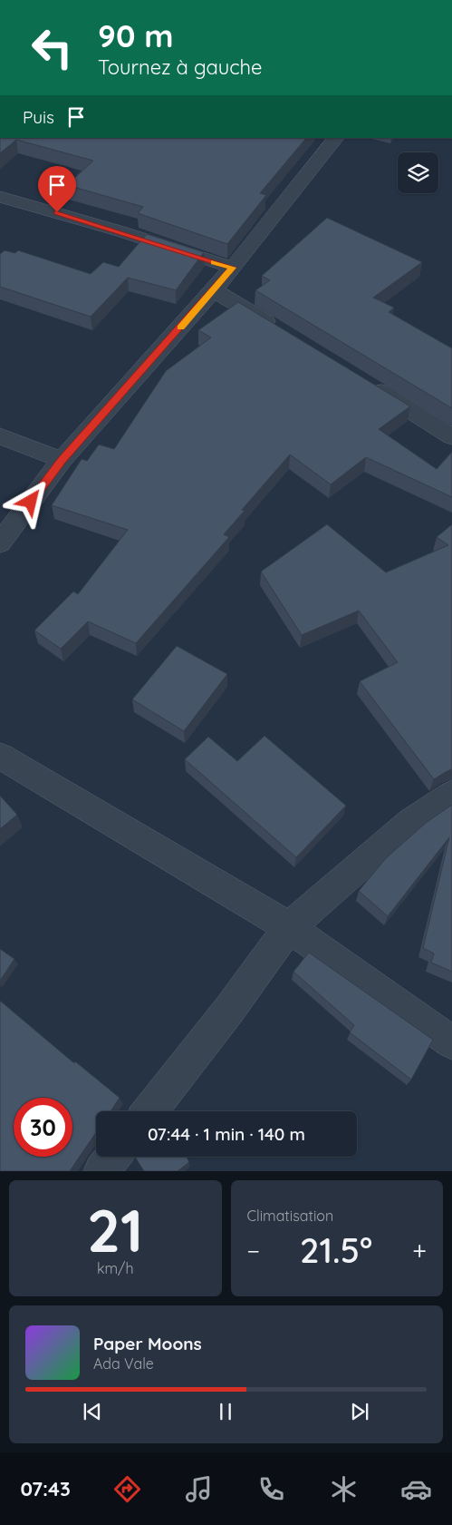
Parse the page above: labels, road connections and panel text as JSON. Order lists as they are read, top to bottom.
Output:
{
  "page": {
    "turn": ["90 m", "Tournez à gauche"],
    "then": "Puis",
    "limit": "30",
    "trip": "07:44 · 1 min · 140 m",
    "tile": [
      ["21", "km/h"],
      "Climatisation"
    ],
    "heat": ["−", "21.5°", "+"],
    "song": ["Paper Moons", "Ada Vale"],
    "tabs": "07:43"
  }
}
